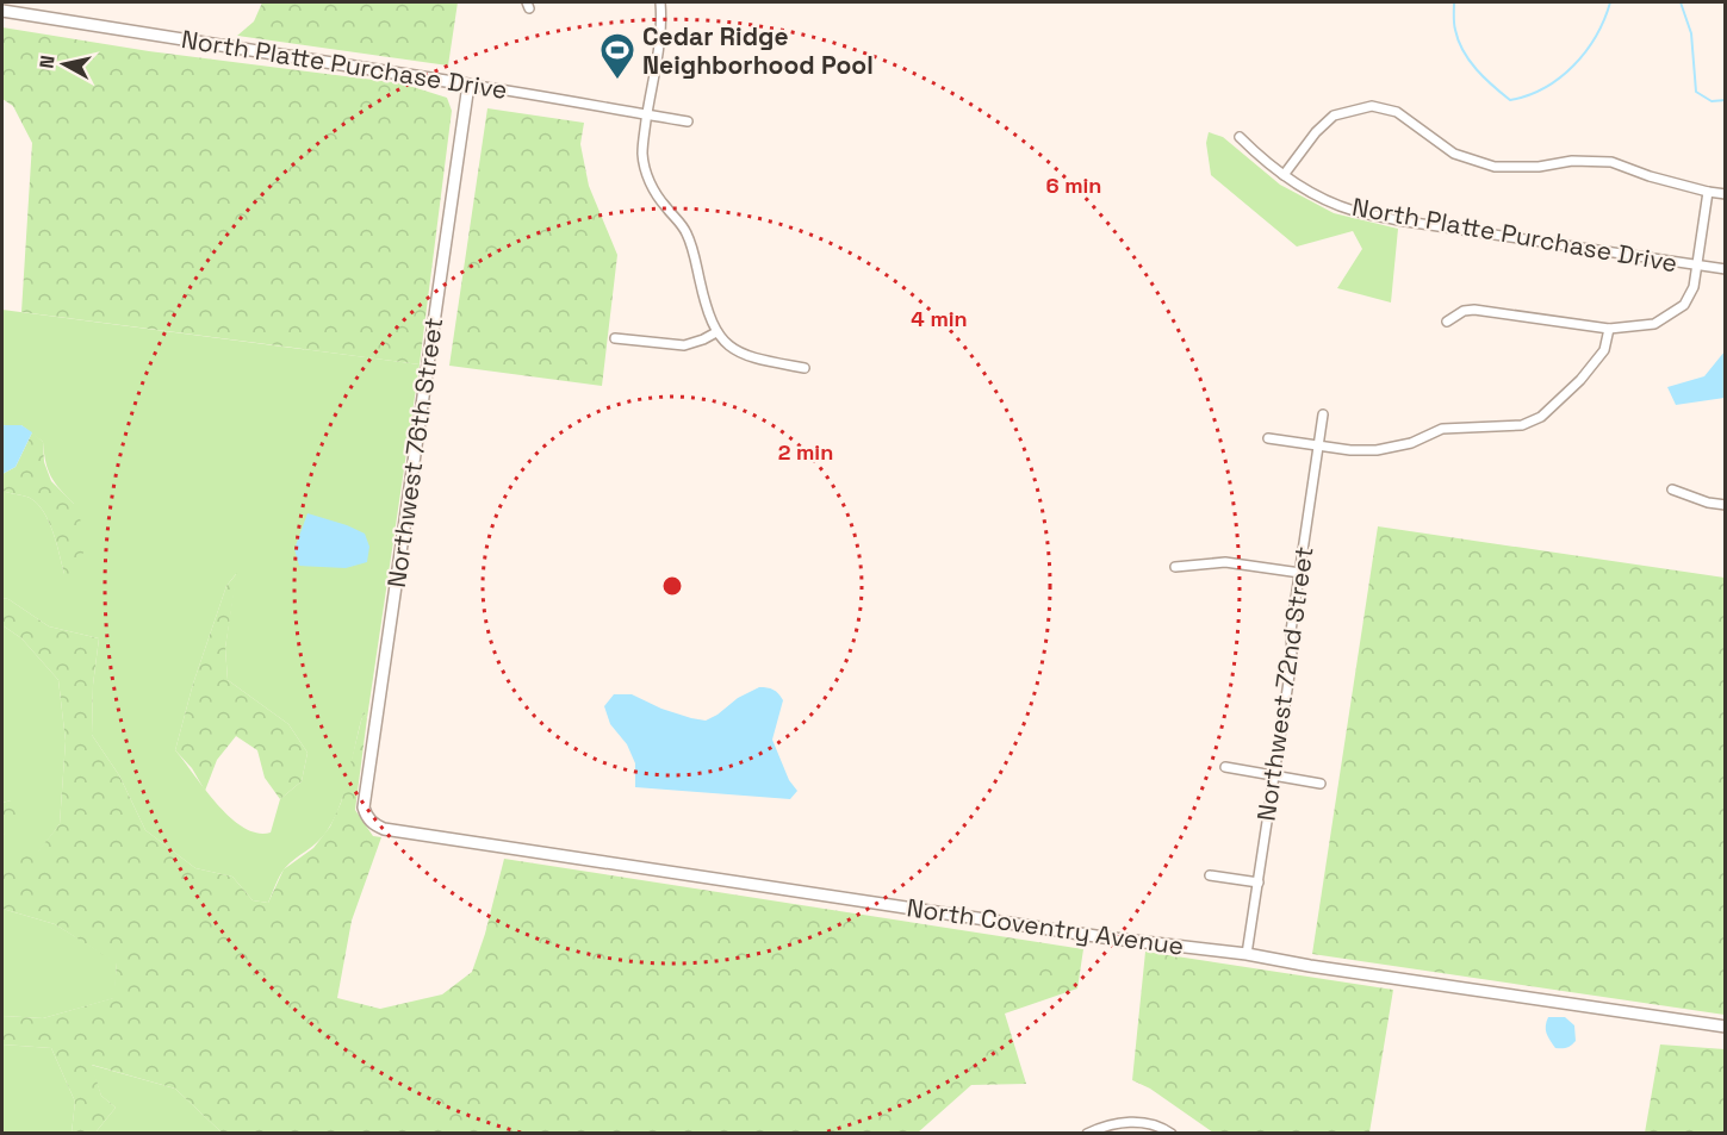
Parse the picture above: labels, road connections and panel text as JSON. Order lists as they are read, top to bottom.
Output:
{
  "streets": {
    "street": [
      "North Platte Purchase Drive",
      "Northwest 76th Street",
      "Northwest 72nd Street",
      "North Coventry Avenue"
    ]
  },
  "crossings": [
    ["North Platte Purchase Drive", "Northwest 76th Street"],
    ["Northwest 76th Street", "North Coventry Avenue"],
    ["Northwest 72nd Street", "North Coventry Avenue"]
  ],
  "places": {
    "sports": ["Cedar Ridge Neighborhood Pool"]
  },
  "north": "left",
  "rings": ["6 min", "4 min", "2 min"]
}
